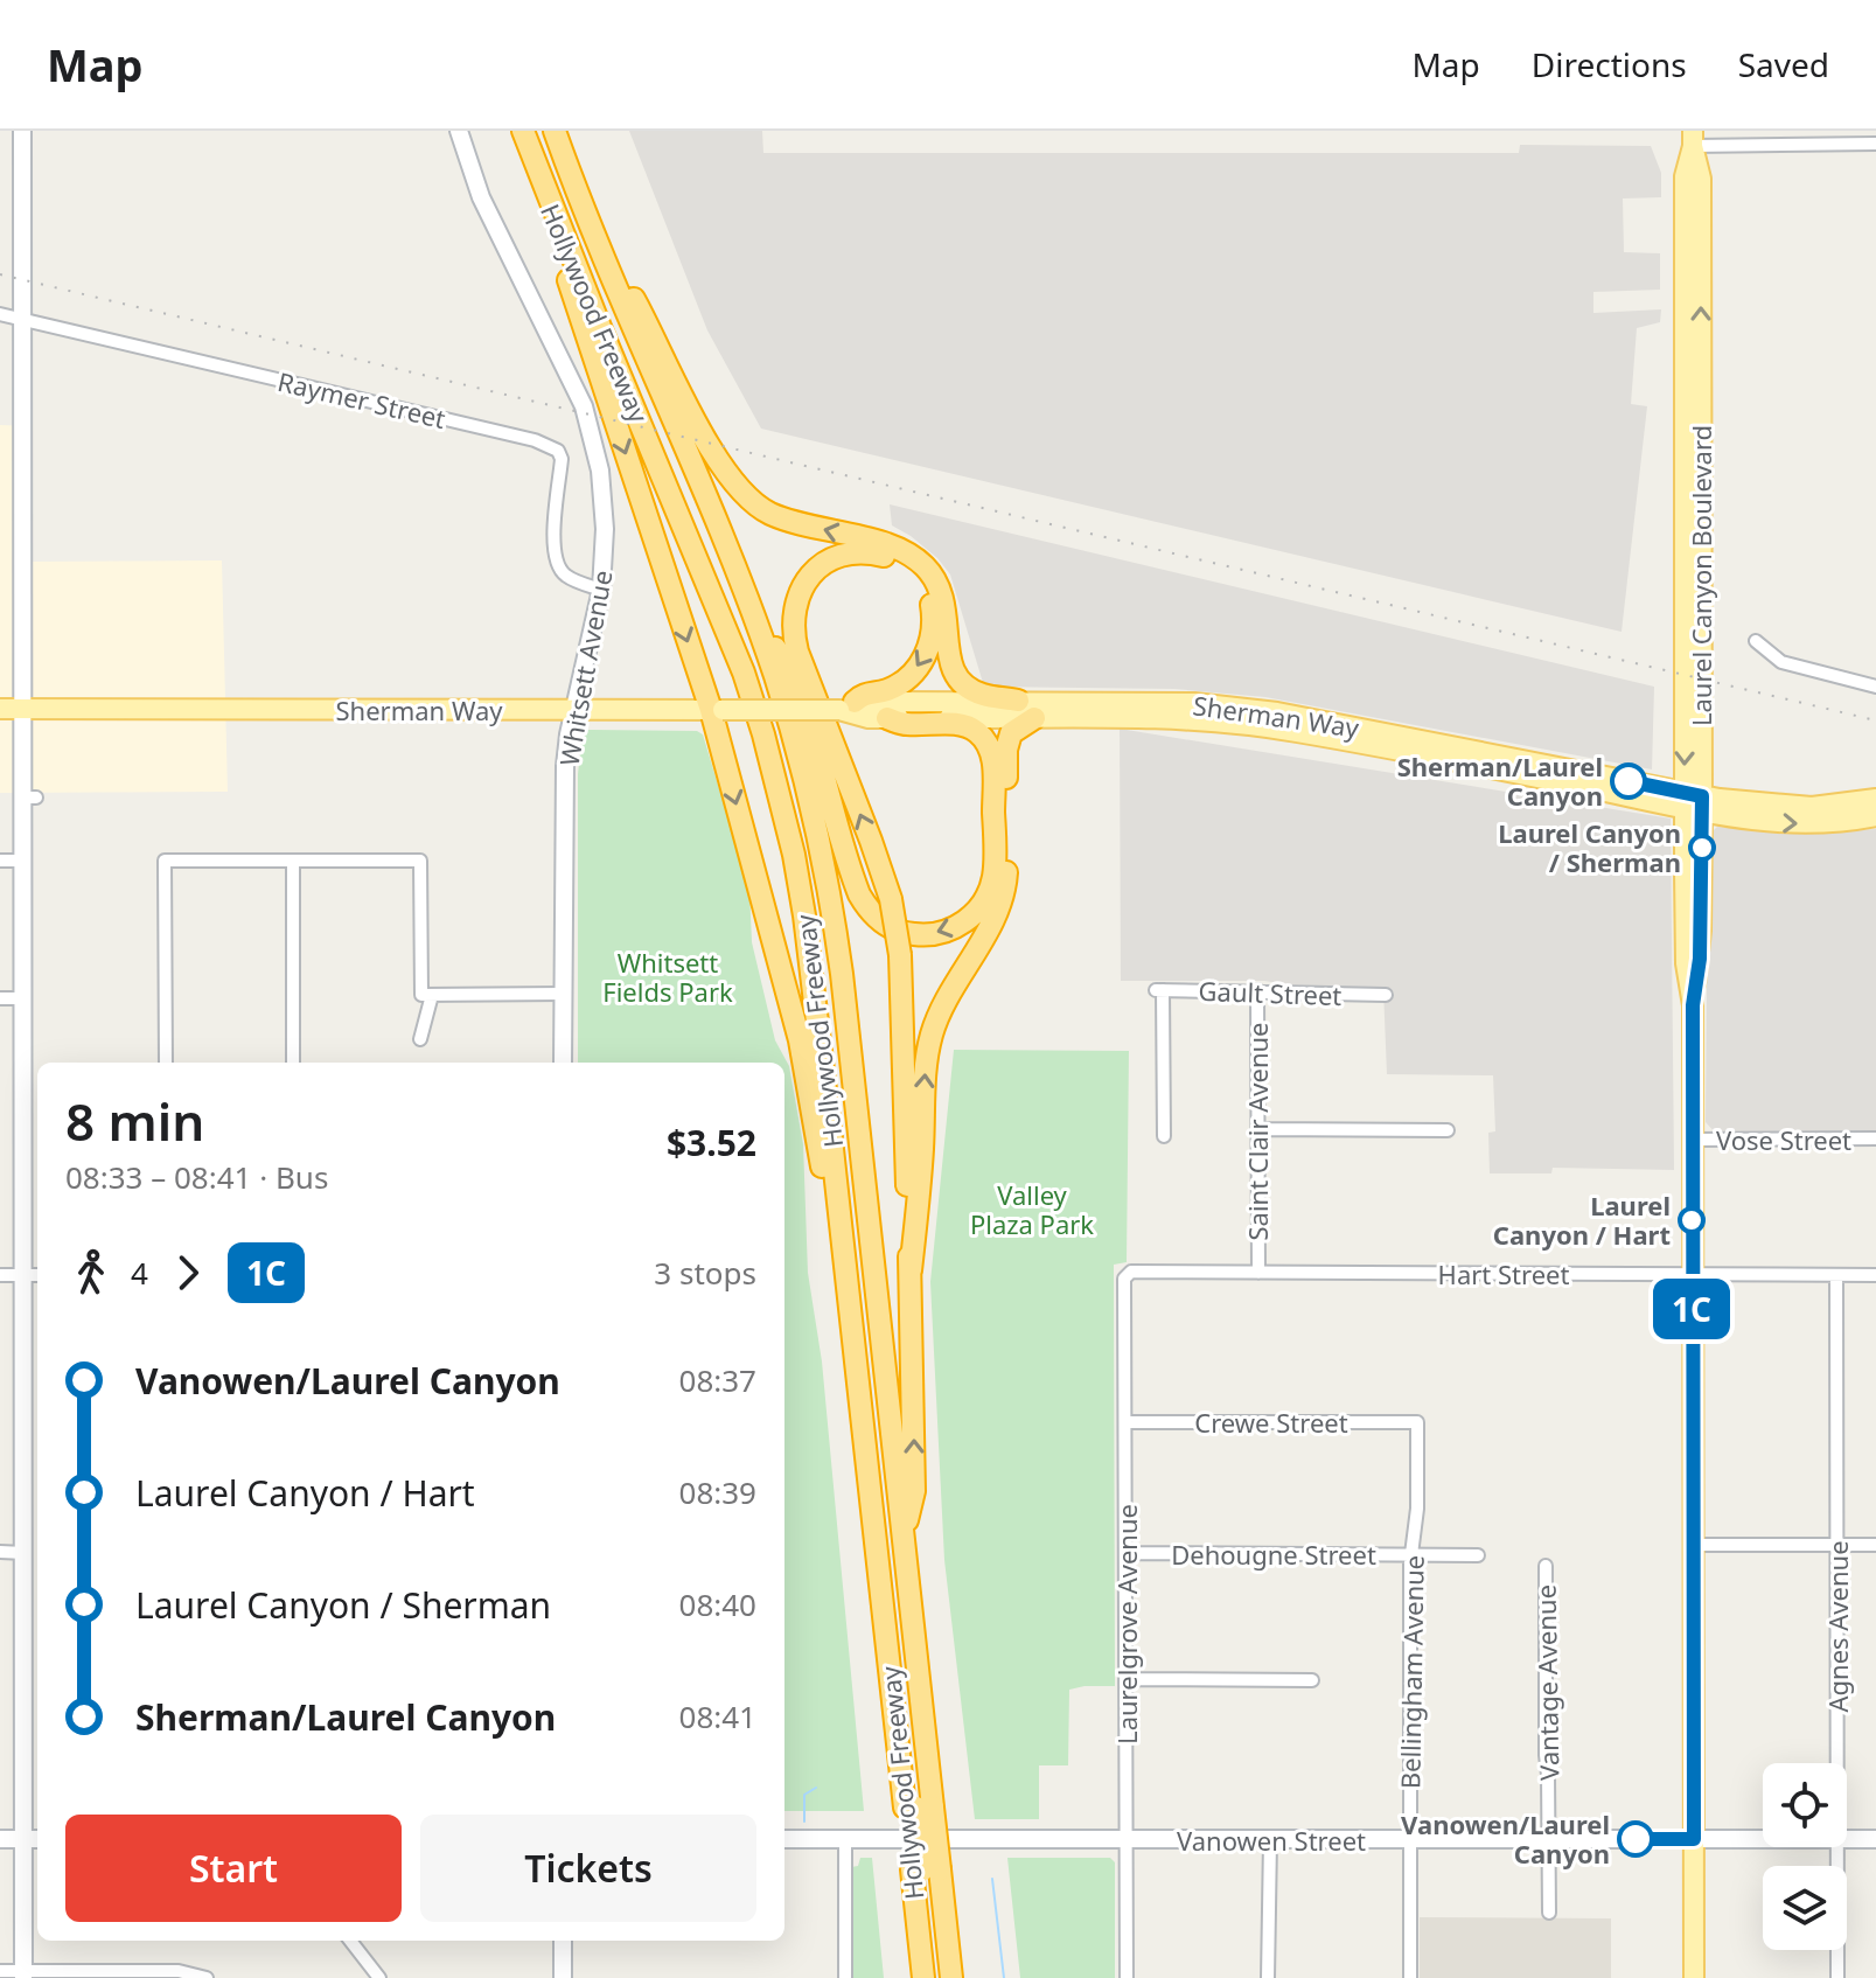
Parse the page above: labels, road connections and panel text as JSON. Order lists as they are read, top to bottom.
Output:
{
  "streets": {
    "highway": ["Hollywood Freeway"],
    "main road": [
      "Laurel Canyon Boulevard",
      "Whitsett Avenue",
      "Sherman Way",
      "Vanowen Street"
    ],
    "street": [
      "Raymer Street",
      "Gault Street",
      "Saint Clair Avenue",
      "Vose Street",
      "Hart Street",
      "Crewe Street",
      "Dehougne Street",
      "Laurelgrove Avenue",
      "Agnes Avenue",
      "Bellingham Avenue",
      "Vantage Avenue"
    ]
  },
  "crossings": [
    ["Raymer Street", "Whitsett Avenue"],
    ["Laurel Canyon Boulevard", "Sherman Way"],
    ["Laurel Canyon Boulevard", "Vose Street"],
    ["Laurel Canyon Boulevard", "Hart Street"],
    ["Laurel Canyon Boulevard", "Vanowen Street"],
    ["Whitsett Avenue", "Sherman Way"],
    ["Gault Street", "Saint Clair Avenue"],
    ["Saint Clair Avenue", "Hart Street"],
    ["Hart Street", "Laurelgrove Avenue"],
    ["Hart Street", "Agnes Avenue"],
    ["Crewe Street", "Laurelgrove Avenue"],
    ["Crewe Street", "Bellingham Avenue"],
    ["Dehougne Street", "Laurelgrove Avenue"],
    ["Dehougne Street", "Bellingham Avenue"],
    ["Laurelgrove Avenue", "Vanowen Street"],
    ["Bellingham Avenue", "Vanowen Street"],
    ["Vantage Avenue", "Vanowen Street"]
  ],
  "parks": ["Whitsett Fields Park", "Valley Plaza Park"],
  "places": [
    "Sherman/Laurel Canyon",
    "Laurel Canyon / Sherman",
    "Laurel Canyon / Hart",
    "Vanowen/Laurel Canyon"
  ],
  "lines": ["bus line 1C"],
  "page": {
    "header": "Map",
    "nav": ["Map", "Directions", "Saved"],
    "on_map": "1C",
    "heading": ["8 min", "08:33 – 08:41 · Bus", "$3.52"],
    "legs": ["4", "1C", "3 stops"],
    "list": [
      {
        "name": "Vanowen/Laurel Canyon",
        "value": "08:37"
      },
      {
        "name": "Laurel Canyon / Hart",
        "value": "08:39"
      },
      {
        "name": "Laurel Canyon / Sherman",
        "value": "08:40"
      },
      {
        "name": "Sherman/Laurel Canyon",
        "value": "08:41"
      }
    ],
    "buttons": ["Start", "Tickets"]
  }
}
